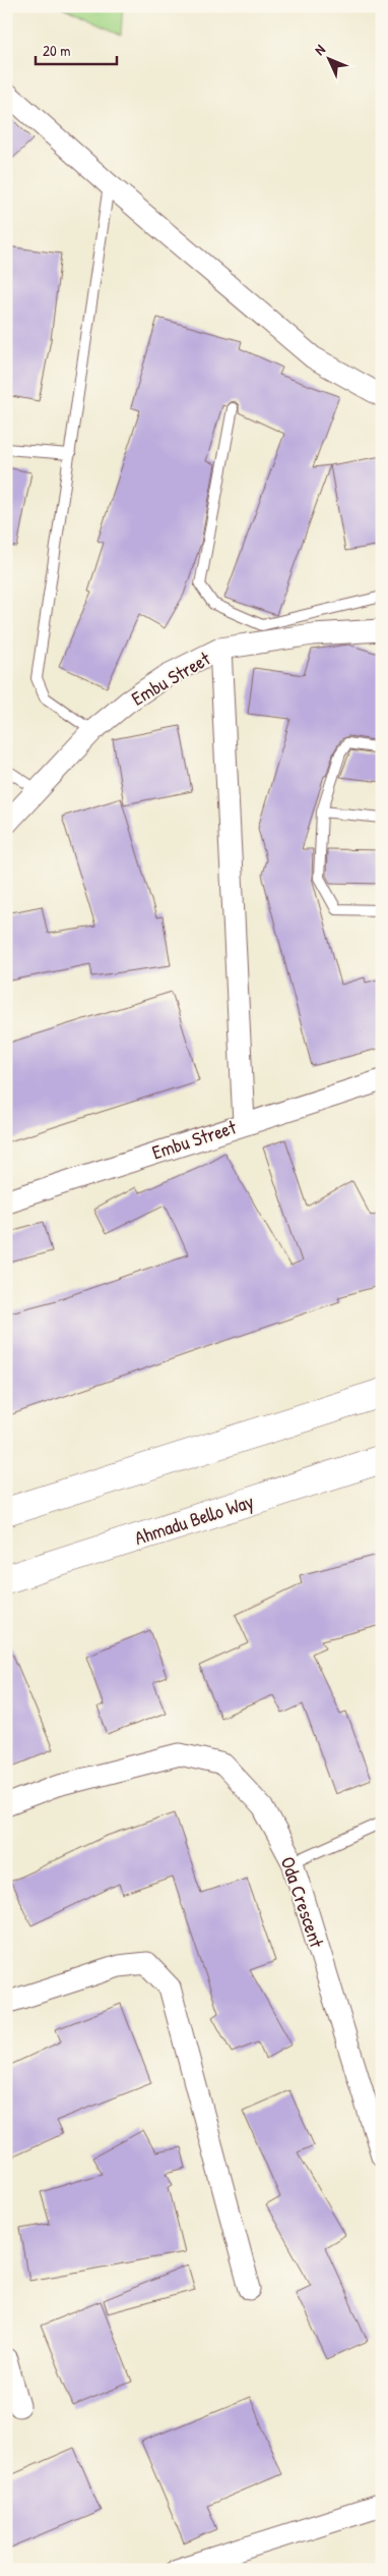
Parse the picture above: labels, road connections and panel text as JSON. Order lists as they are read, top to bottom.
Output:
{
  "streets": {
    "main road": ["Ahmadu Bello Way"],
    "street": ["Embu Street", "Oda Crescent"]
  },
  "scale_bar": "20 m",
  "north": "top left"
}
